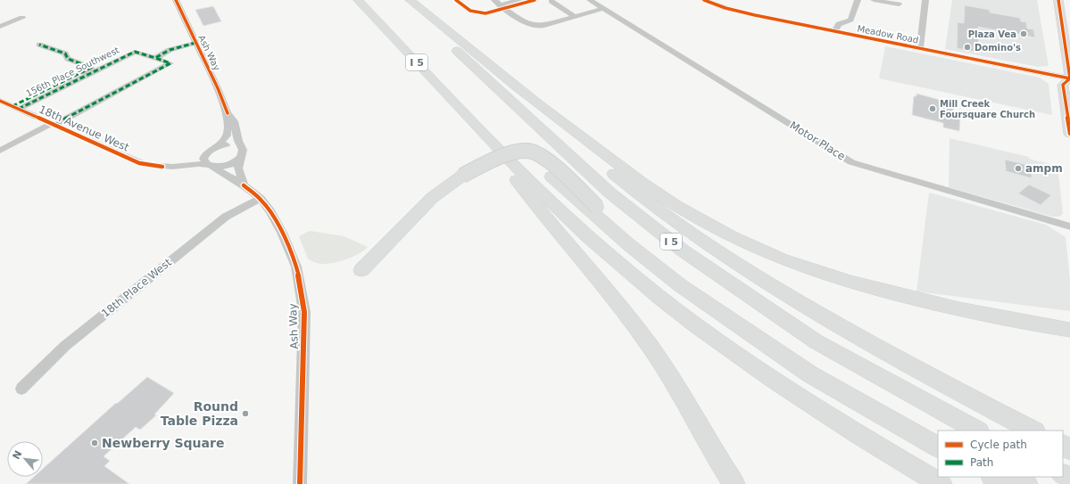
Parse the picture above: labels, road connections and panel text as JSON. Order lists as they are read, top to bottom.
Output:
{
  "streets": {
    "highway": ["I 5"],
    "street": [
      "Meadow Road",
      "Ash Way",
      "156th Place Southwest",
      "18th Avenue West",
      "Motor Place",
      "18th Place West"
    ]
  },
  "crossings": [
    ["Ash Way", "18th Avenue West"],
    ["Ash Way", "18th Place West"],
    ["156th Place Southwest", "18th Avenue West"]
  ],
  "places": [
    "Plaza Vea",
    "Domino's",
    "Mill Creek Foursquare Church",
    "ampm",
    "Round Table Pizza",
    "Newberry Square"
  ],
  "legend": ["Cycle path", "Path"],
  "north": "top left"
}
